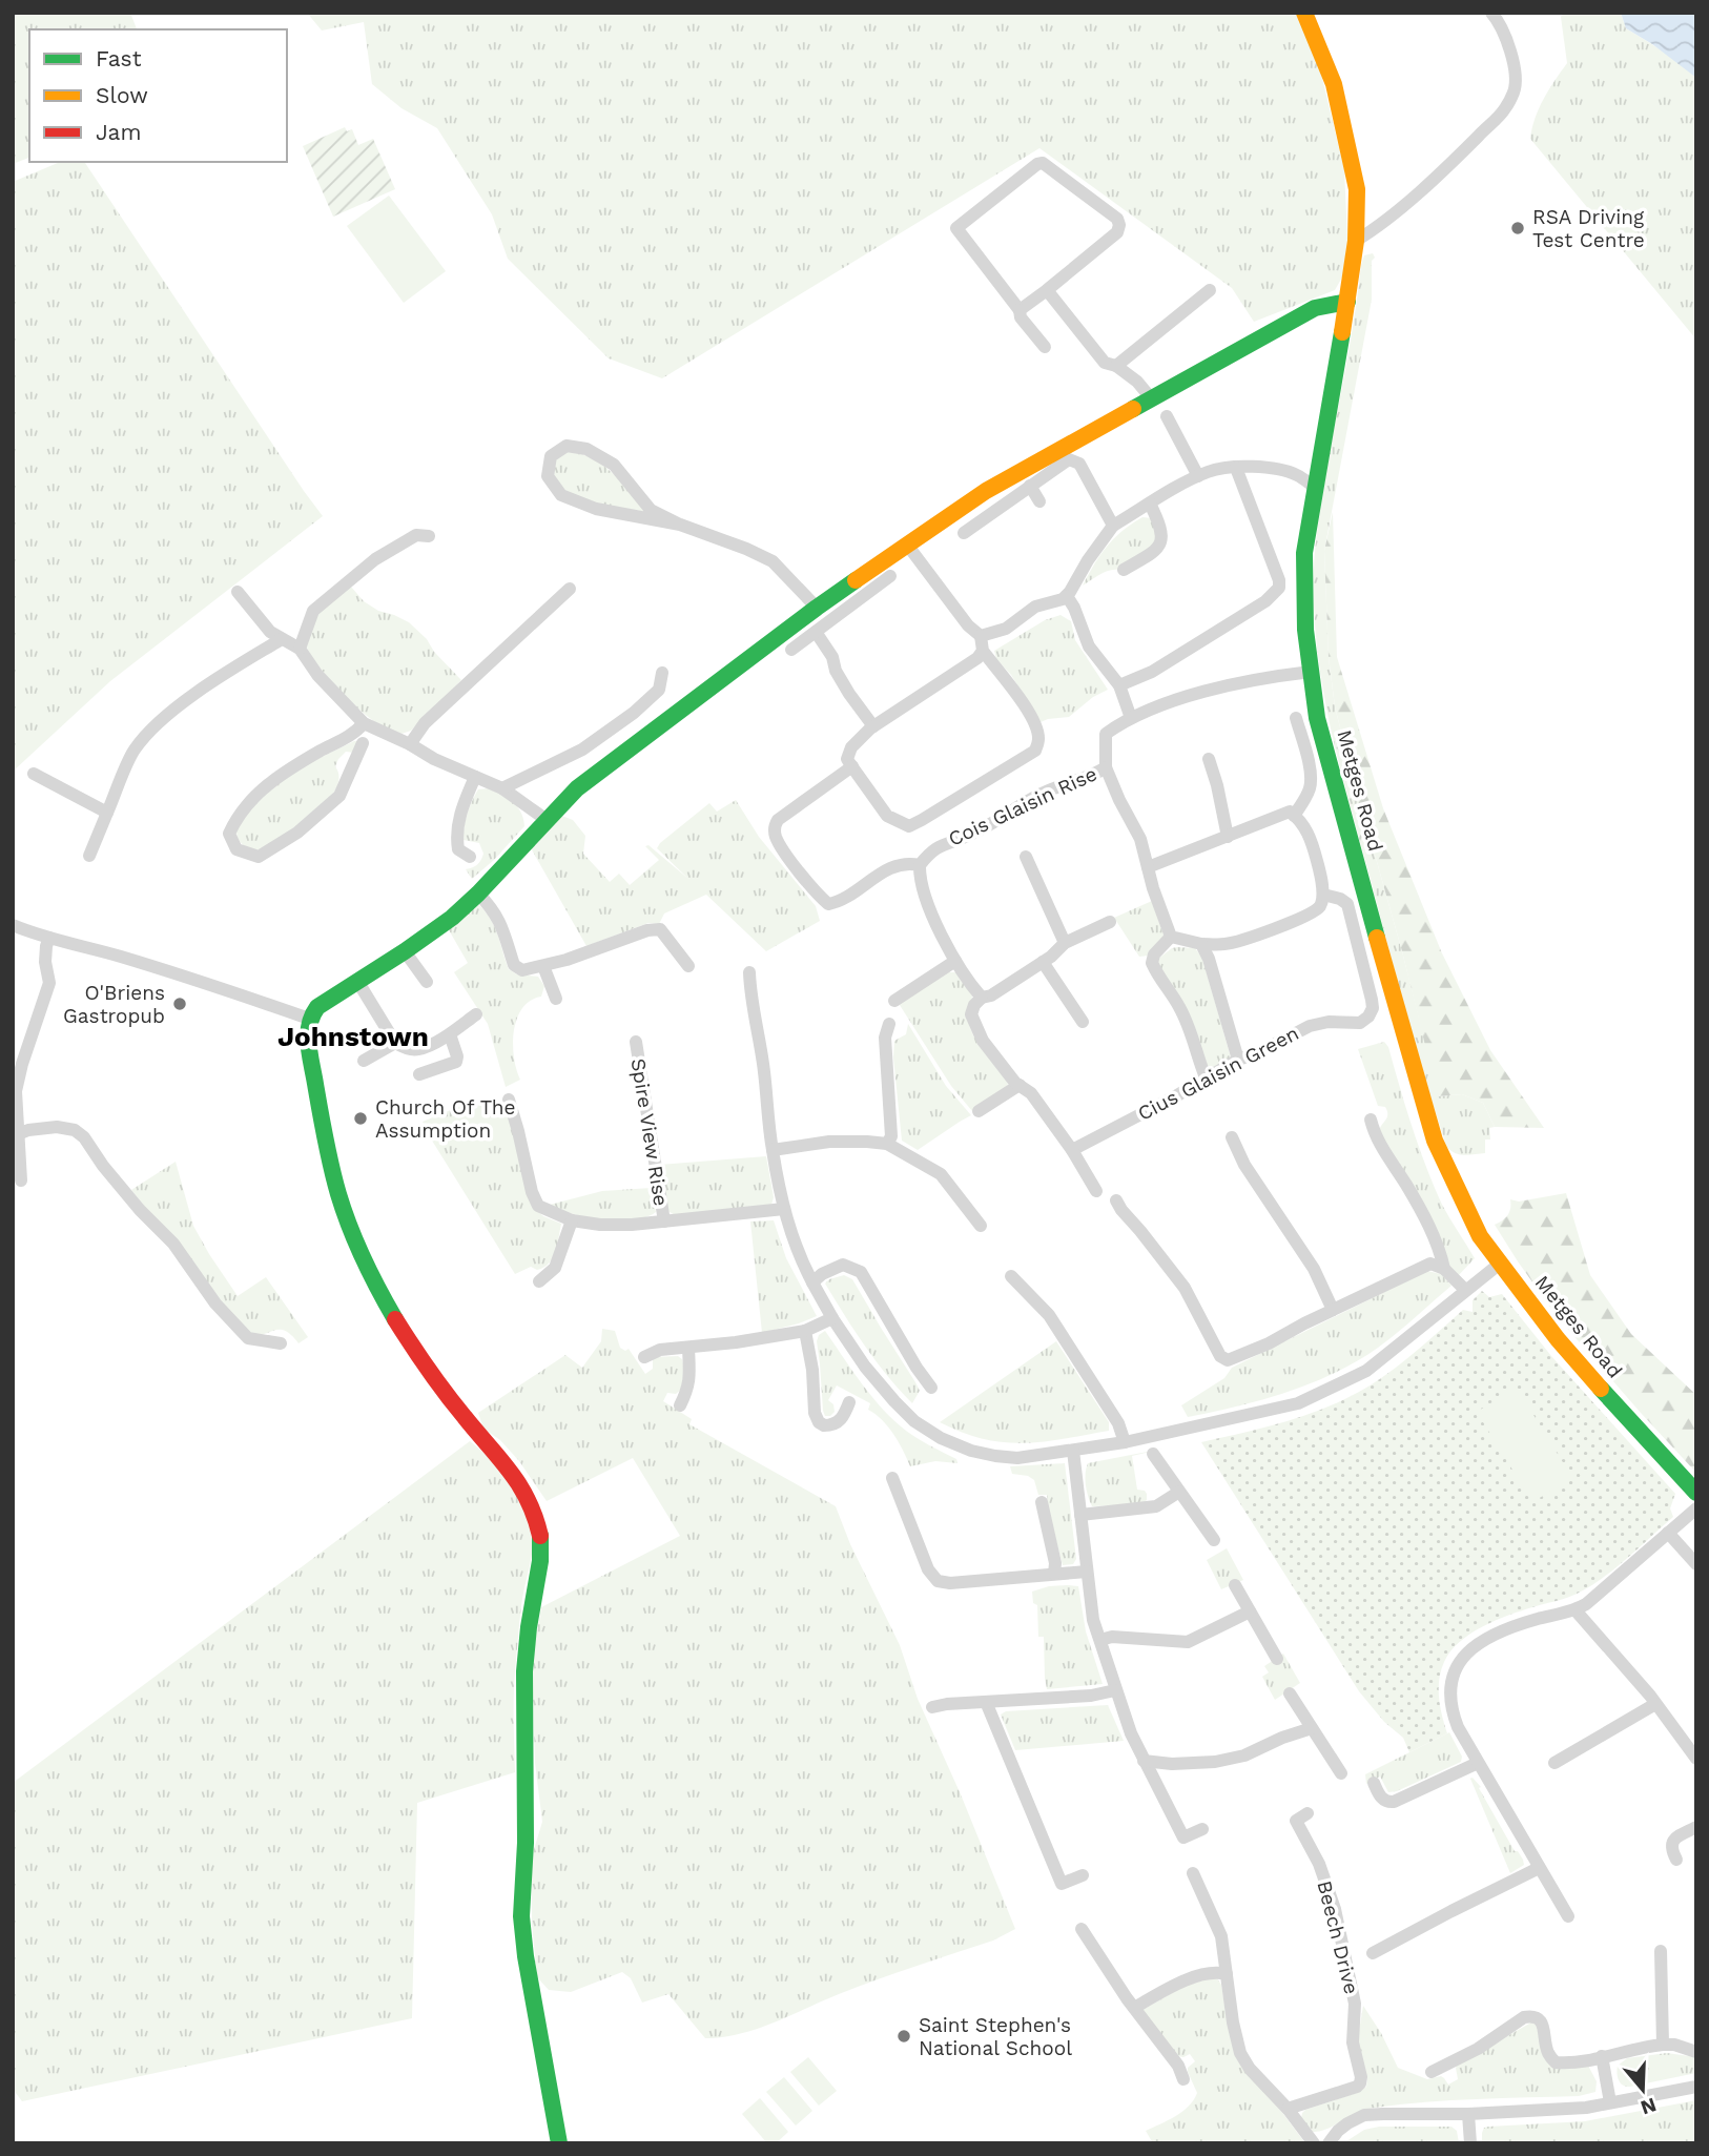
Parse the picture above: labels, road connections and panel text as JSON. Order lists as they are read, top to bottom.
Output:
{
  "streets": {
    "street": [
      "Metges Road",
      "Cois Glaisin Rise",
      "Cius Glaisin Green",
      "Spire View Rise",
      "Beech Drive"
    ]
  },
  "districts": ["Johnstown"],
  "places": [
    "RSA Driving Test Centre",
    "O'Briens Gastropub",
    "Church Of The Assumption",
    "Saint Stephen's National School"
  ],
  "legend": ["Fast", "Slow", "Jam"],
  "north": "bottom"
}
